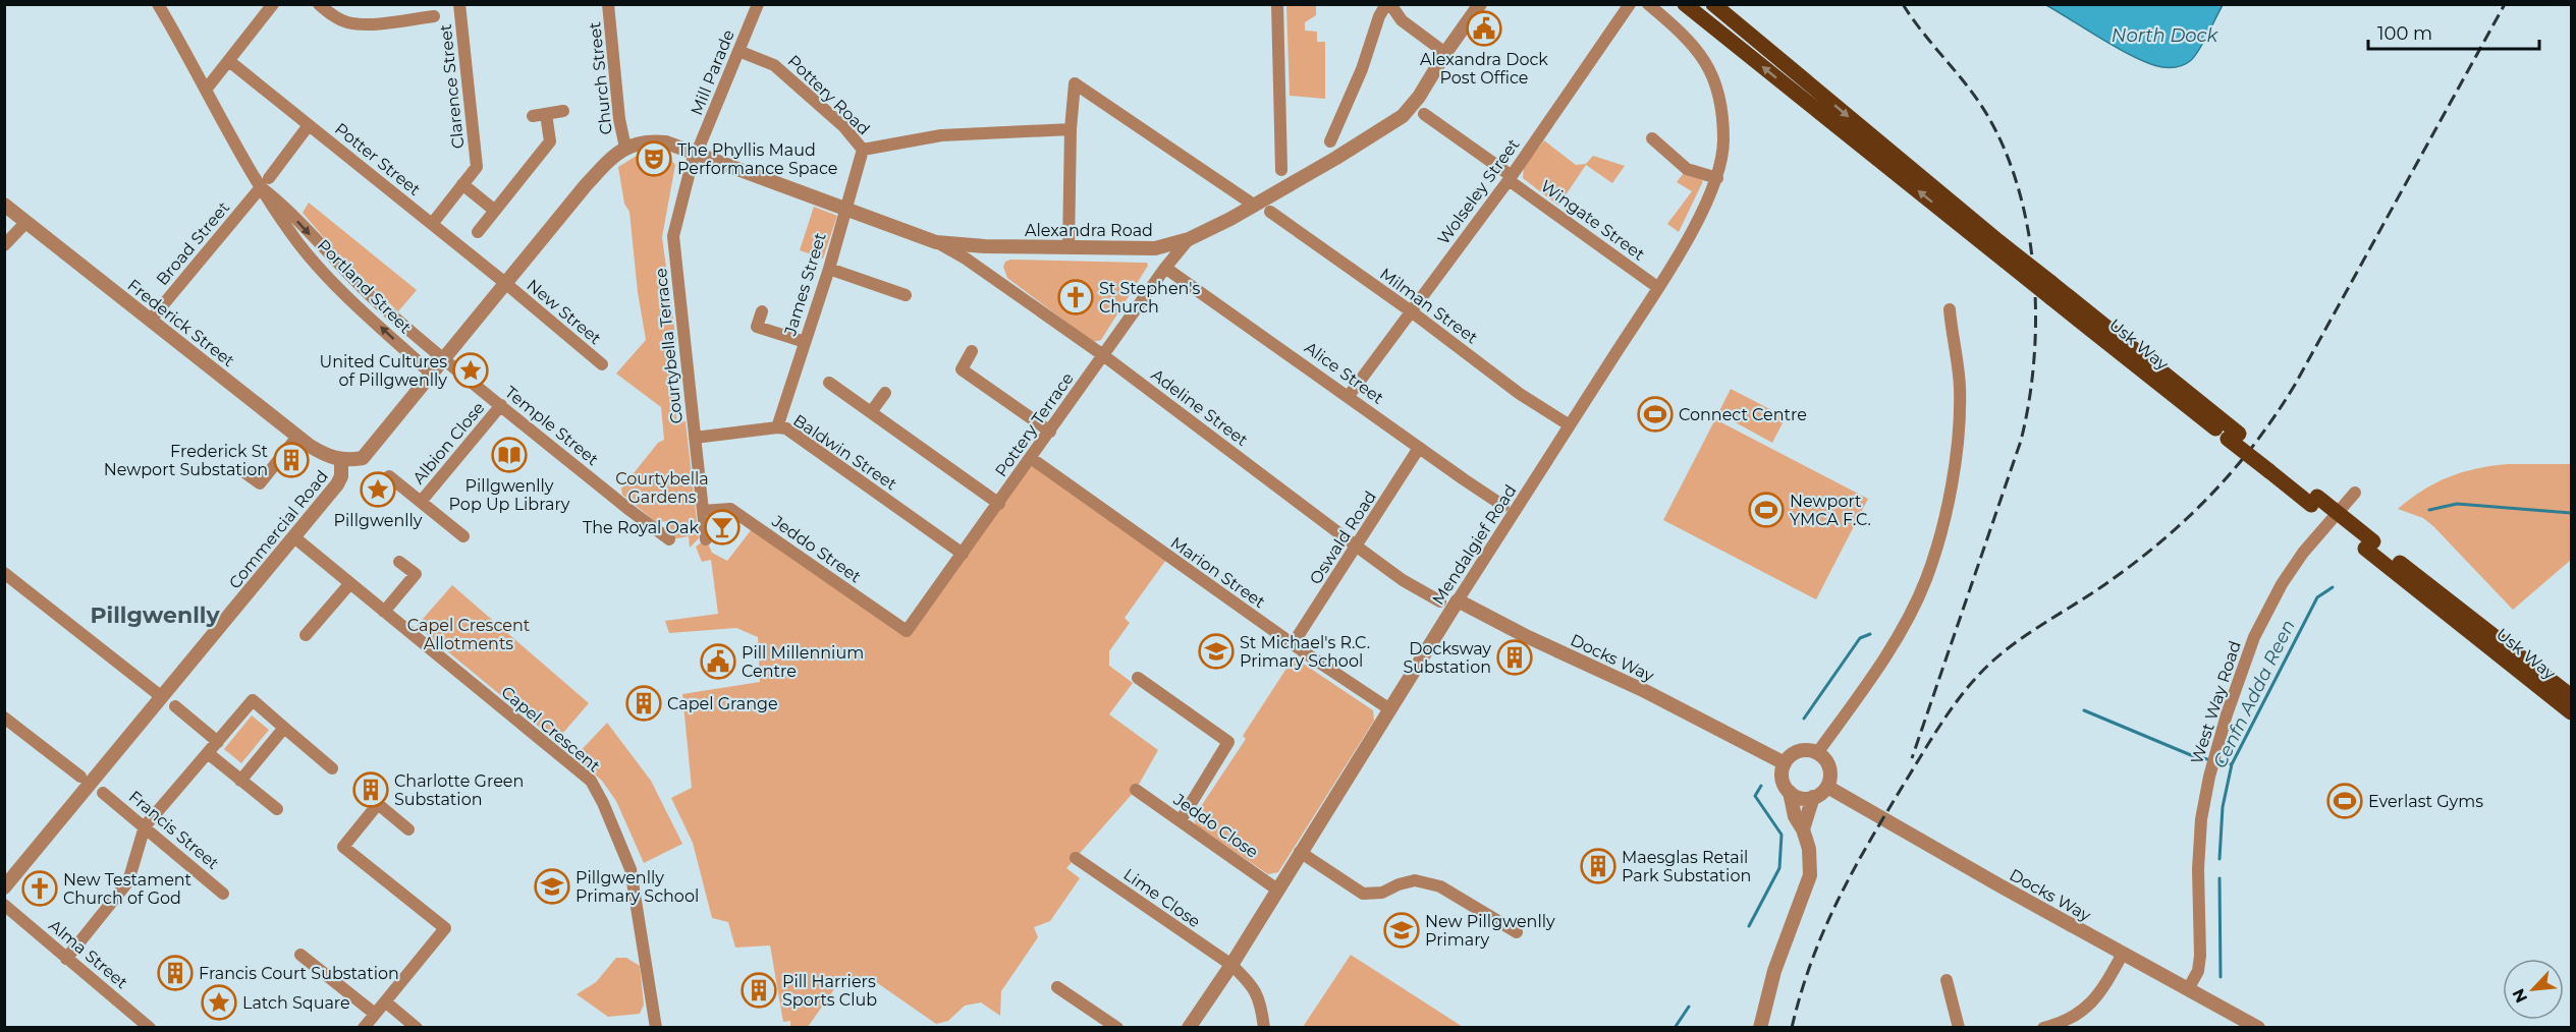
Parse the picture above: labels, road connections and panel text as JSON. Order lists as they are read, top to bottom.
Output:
{
  "streets": {
    "main road": ["Usk Way"],
    "street": [
      "Mill Parade",
      "Church Street",
      "Clarence Street",
      "Pottery Road",
      "Potter Street",
      "Wolseley Street",
      "Wingate Street",
      "Alexandra Road",
      "Broad Street",
      "James Street",
      "Portland Street",
      "Milman Street",
      "New Street",
      "Frederick Street",
      "Courtybella Terrace",
      "Alice Street",
      "Adeline Street",
      "Pottery Terrace",
      "Temple Street",
      "Albion Close",
      "Baldwin Street",
      "Commercial Road",
      "Oswald Road",
      "Mendalgief Road",
      "Jeddo Street",
      "Marion Street",
      "Docks Way",
      "West Way Road",
      "Capel Crescent",
      "Jeddo Close",
      "Francis Street",
      "Lime Close",
      "Alma Street"
    ]
  },
  "crossings": [
    ["Mill Parade", "Pottery Road"],
    ["Mill Parade", "Alexandra Road"],
    ["Mill Parade", "Courtybella Terrace"],
    ["Mill Parade", "Commercial Road"],
    ["Church Street", "Commercial Road"],
    ["Clarence Street", "Potter Street"],
    ["Pottery Road", "James Street"],
    ["Potter Street", "Broad Street"],
    ["Potter Street", "New Street"],
    ["Potter Street", "Commercial Road"],
    ["Wolseley Street", "Wingate Street"],
    ["Wolseley Street", "Milman Street"],
    ["Wolseley Street", "Alice Street"],
    ["Wingate Street", "Mendalgief Road"],
    ["Alexandra Road", "James Street"],
    ["Alexandra Road", "Courtybella Terrace"],
    ["Alexandra Road", "Adeline Street"],
    ["Alexandra Road", "Pottery Terrace"],
    ["Alexandra Road", "Commercial Road"],
    ["Broad Street", "Portland Street"],
    ["Broad Street", "Frederick Street"],
    ["James Street", "Baldwin Street"],
    ["Portland Street", "Temple Street"],
    ["Portland Street", "Commercial Road"],
    ["Milman Street", "Mendalgief Road"],
    ["New Street", "Commercial Road"],
    ["Frederick Street", "Commercial Road"],
    ["Courtybella Terrace", "Baldwin Street"],
    ["Courtybella Terrace", "Commercial Road"],
    ["Courtybella Terrace", "Jeddo Street"],
    ["Alice Street", "Pottery Terrace"],
    ["Alice Street", "Oswald Road"],
    ["Adeline Street", "Pottery Terrace"],
    ["Adeline Street", "Oswald Road"],
    ["Pottery Terrace", "Baldwin Street"],
    ["Pottery Terrace", "Jeddo Street"],
    ["Pottery Terrace", "Marion Street"],
    ["Temple Street", "Albion Close"],
    ["Temple Street", "Commercial Road"],
    ["Commercial Road", "Capel Crescent"],
    ["Oswald Road", "Marion Street"],
    ["Mendalgief Road", "Marion Street"],
    ["Mendalgief Road", "Docks Way"],
    ["Mendalgief Road", "Jeddo Close"],
    ["Mendalgief Road", "Lime Close"],
    ["Docks Way", "West Way Road"]
  ],
  "districts": ["Pillgwenlly"],
  "water": ["North Dock", "Cenfn Adda Reen"],
  "parks": ["Courtybella Gardens", "Capel Crescent Allotments"],
  "places": {
    "public building": ["Alexandra Dock Post Office", "Pill Millennium Centre"],
    "theatre": ["The Phyllis Maud Performance Space"],
    "church": ["St Stephen's Church", "New Testament Church of God"],
    "place": ["United Cultures of Pillgwenlly", "Pillgwenlly", "Latch Square"],
    "sports": ["Connect Centre", "Newport YMCA F.C.", "Everlast Gyms"],
    "library": ["Pillgwenlly Pop Up Library"],
    "building": [
      "Frederick St Newport Substation",
      "Docksway Substation",
      "Capel Grange",
      "Charlotte Green Substation",
      "Maesglas Retail Park Substation",
      "Francis Court Substation",
      "Pill Harriers Sports Club"
    ],
    "bar": ["The Royal Oak"],
    "school or university": ["St Michael's R.C. Primary School", "Pillgwenlly Primary School", "New Pillgwenlly Primary"]
  },
  "scale_bar": "100 m",
  "north": "bottom left"
}
